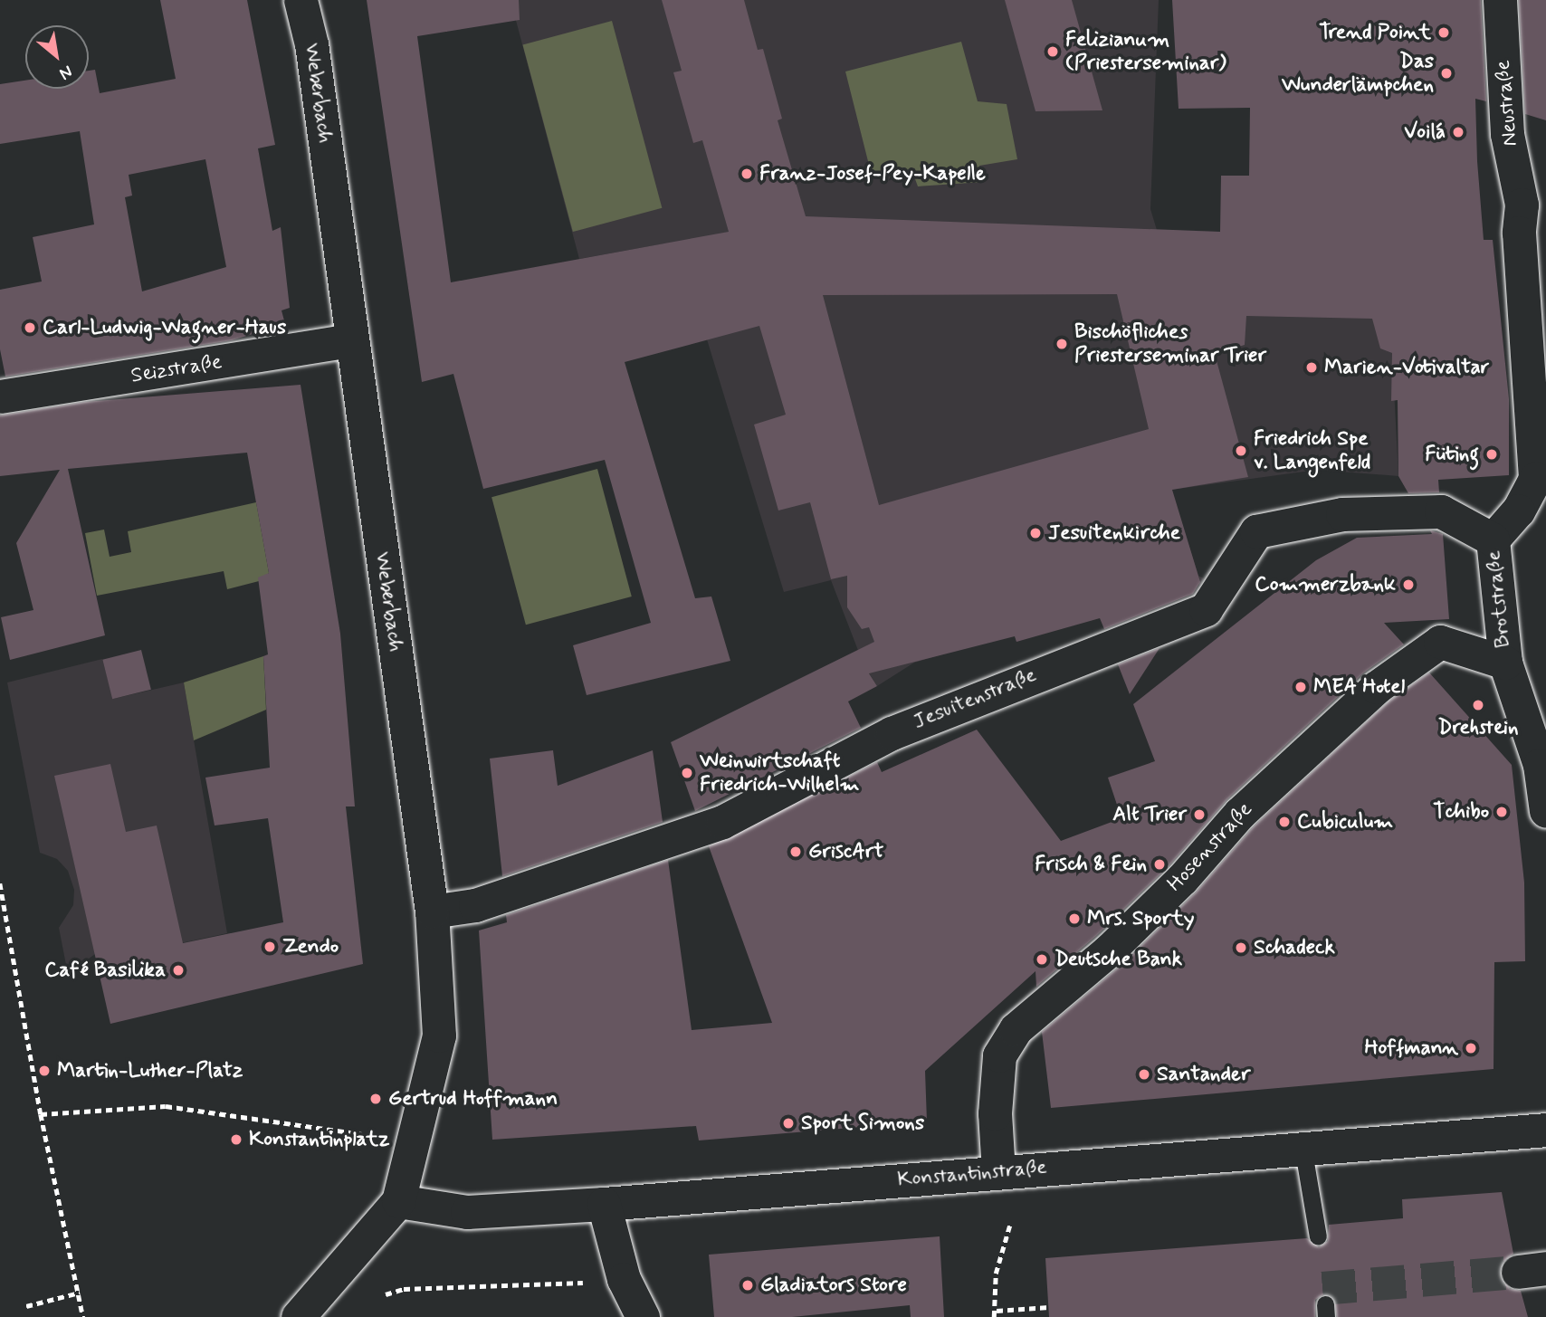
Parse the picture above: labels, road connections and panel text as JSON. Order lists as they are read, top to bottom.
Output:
{
  "streets": {
    "street": [
      "Weberbach",
      "Neustraße",
      "Seizstraße",
      "Brotstraße",
      "Jesuitenstraße",
      "Hosenstraße",
      "Konstantinstraße"
    ]
  },
  "crossings": [
    ["Weberbach", "Seizstraße"],
    ["Weberbach", "Jesuitenstraße"],
    ["Weberbach", "Konstantinstraße"],
    ["Neustraße", "Brotstraße"],
    ["Brotstraße", "Jesuitenstraße"],
    ["Brotstraße", "Hosenstraße"],
    ["Hosenstraße", "Konstantinstraße"]
  ],
  "places": [
    "Trend Point",
    "Felizianum (Priesterseminar)",
    "Das Wunderlämpchen",
    "Voilá",
    "Franz-Josef-Pey-Kapelle",
    "Carl-Ludwig-Wagner-Haus",
    "Bischöfliches Priesterseminar Trier",
    "Marien-Votivaltar",
    "Friedrich Spe v. Langenfeld",
    "Füting",
    "Jesuitenkirche",
    "Commerzbank",
    "MEA Hotel",
    "Drehstein",
    "Weinwirtschaft Friedrich-Wilhelm",
    "Tchibo",
    "Alt Trier",
    "Cubiculum",
    "GriscArt",
    "Frisch & Fein",
    "Mrs. Sporty",
    "Zendo",
    "Schadeck",
    "Deutsche Bank",
    "Café Basilika",
    "Hoffmann",
    "Martin-Luther-Platz",
    "Santander",
    "Gertrud Hoffmann",
    "Sport Simons",
    "Konstantinplatz",
    "Gladiators Store"
  ],
  "north": "bottom right"
}
